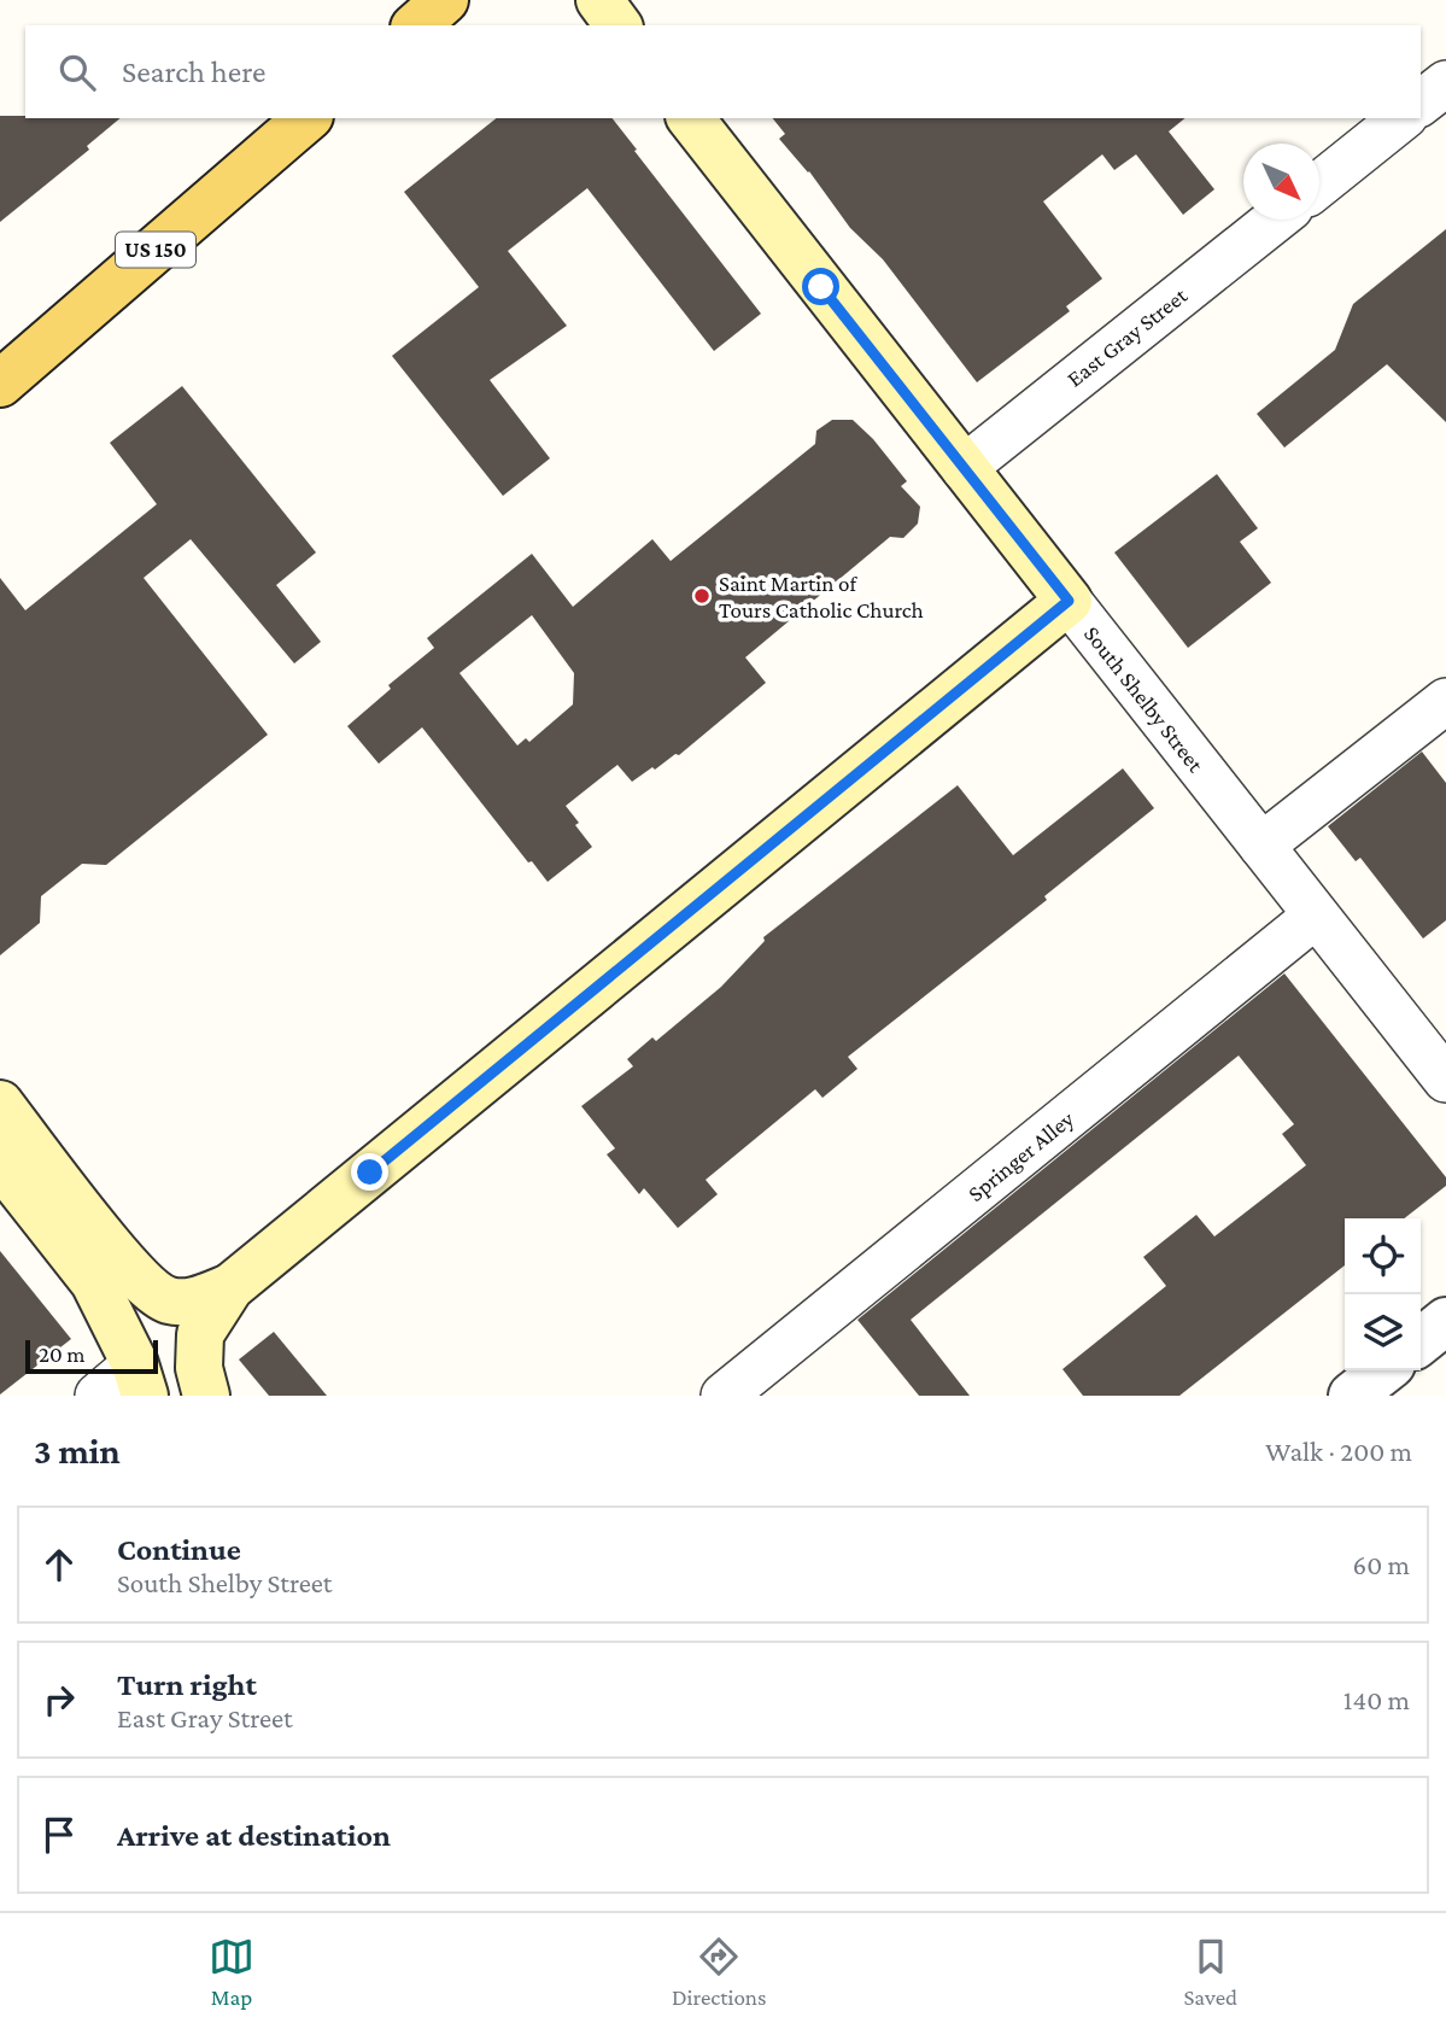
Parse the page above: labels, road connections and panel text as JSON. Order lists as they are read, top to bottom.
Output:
{
  "streets": {
    "main road": ["US 150", "South Shelby Street"],
    "street": ["East Gray Street", "Springer Alley"]
  },
  "crossings": [
    ["East Gray Street", "South Shelby Street"],
    ["South Shelby Street", "Springer Alley"]
  ],
  "places": ["Saint Martin of Tours Catholic Church"],
  "scale_bar": "20 m",
  "north": "bottom right",
  "page": {
    "search": "Search here",
    "scale": "20 m",
    "heading": ["3 min", "Walk · 200 m"],
    "list": [
      ["Continue", "South Shelby Street", "60 m"],
      ["Turn right", "East Gray Street", "140 m"],
      "Arrive at destination"
    ],
    "nav": ["Map", "Directions", "Saved"]
  }
}
